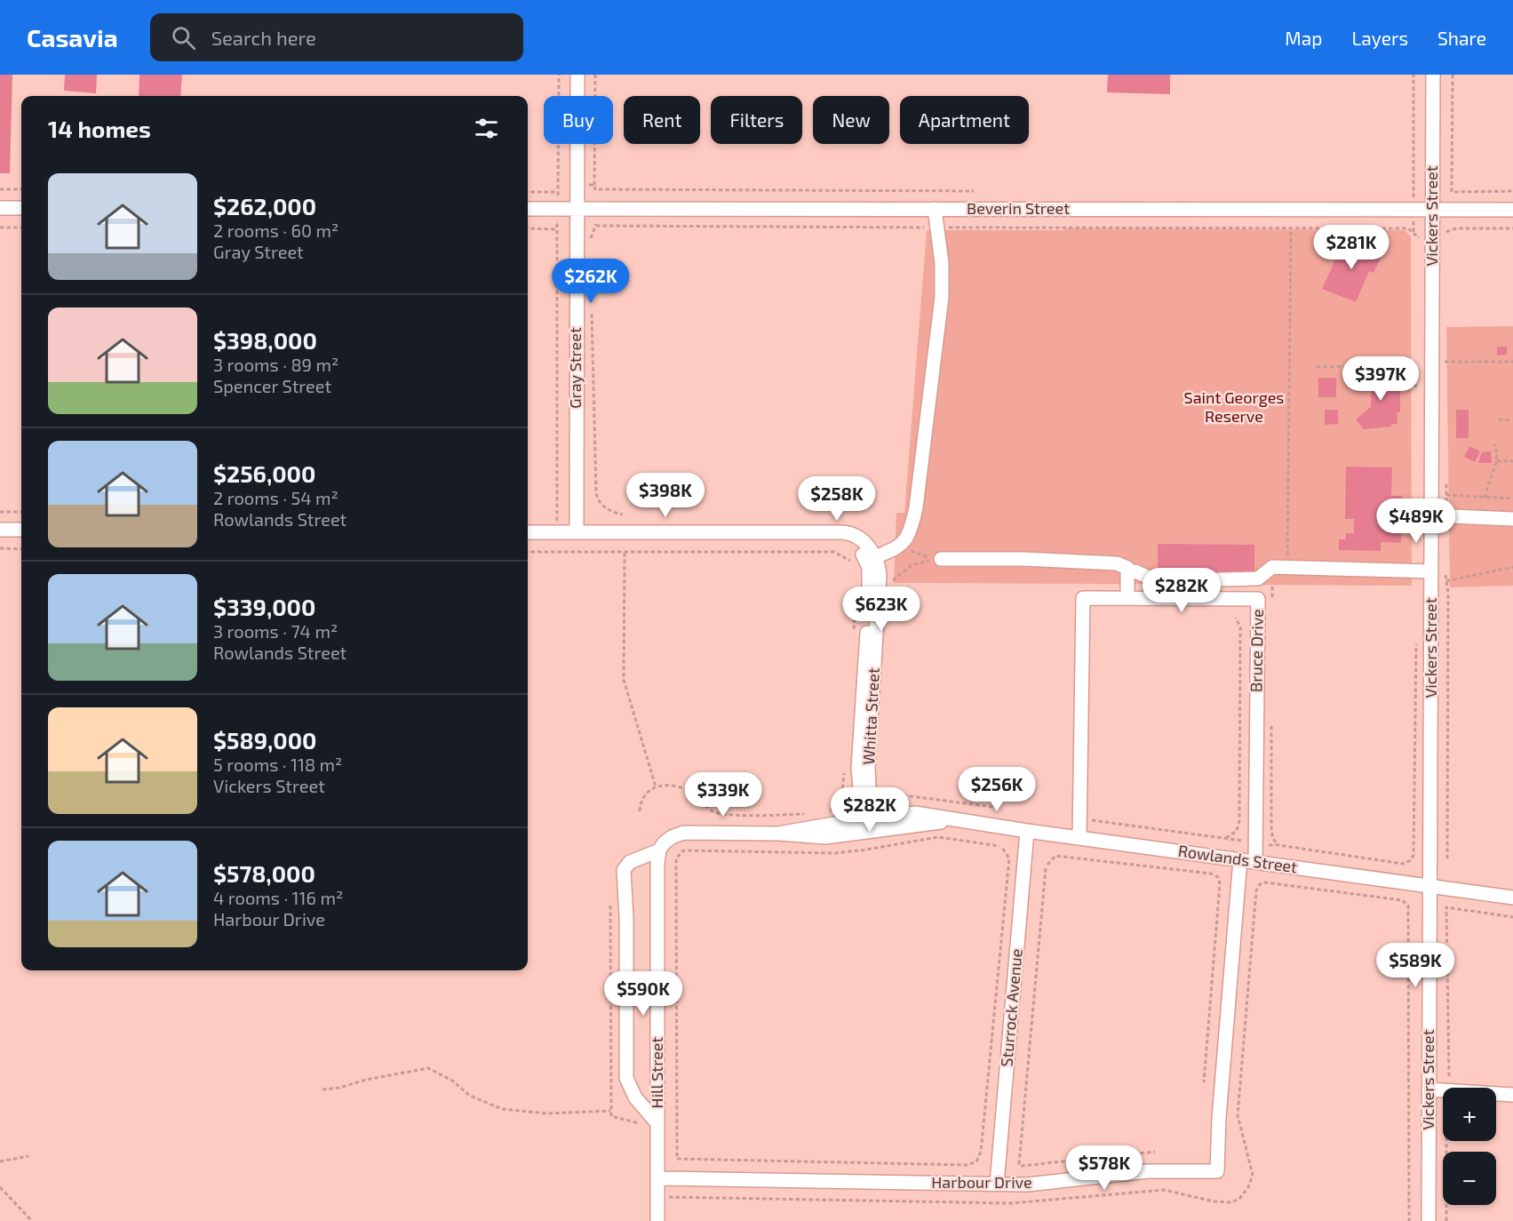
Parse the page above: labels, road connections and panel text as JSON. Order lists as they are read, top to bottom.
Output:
{
  "streets": {
    "street": [
      "Beverin Street",
      "Vickers Street",
      "Gray Street",
      "Bruce Drive",
      "Whitta Street",
      "Rowlands Street",
      "Sturrock Avenue",
      "Hill Street",
      "Harbour Drive"
    ]
  },
  "crossings": [
    ["Beverin Street", "Vickers Street"],
    ["Beverin Street", "Gray Street"],
    ["Vickers Street", "Rowlands Street"],
    ["Gray Street", "Whitta Street"],
    ["Bruce Drive", "Rowlands Street"],
    ["Whitta Street", "Rowlands Street"],
    ["Rowlands Street", "Sturrock Avenue"],
    ["Rowlands Street", "Hill Street"],
    ["Rowlands Street", "Harbour Drive"],
    ["Sturrock Avenue", "Harbour Drive"],
    ["Hill Street", "Harbour Drive"]
  ],
  "parks": ["Saint Georges Reserve"],
  "page": {
    "header": "Casavia",
    "search": "Search here",
    "nav": ["Map", "Layers", "Share"],
    "chip": [
      "Buy",
      "Rent",
      "Filters",
      "New",
      "Apartment"
    ],
    "heading": "14 homes",
    "list": [
      {
        "name": "$262,000",
        "note": "2 rooms · 60 m² · Gray Street"
      },
      {
        "name": "$398,000",
        "note": "3 rooms · 89 m² · Spencer Street"
      },
      {
        "name": "$256,000",
        "note": "2 rooms · 54 m² · Rowlands Street"
      },
      {
        "name": "$339,000",
        "note": "3 rooms · 74 m² · Rowlands Street"
      },
      {
        "name": "$589,000",
        "note": "5 rooms · 118 m² · Vickers Street"
      },
      {
        "name": "$578,000",
        "note": "4 rooms · 116 m² · Harbour Drive"
      }
    ],
    "price": [
      "$281K",
      "$262K",
      "$397K",
      "$398K",
      "$258K",
      "$489K",
      "$282K",
      "$623K",
      "$256K",
      "$339K",
      "$282K",
      "$589K",
      "$590K",
      "$578K"
    ],
    "map_buttons": ["+", "−"]
  }
}
